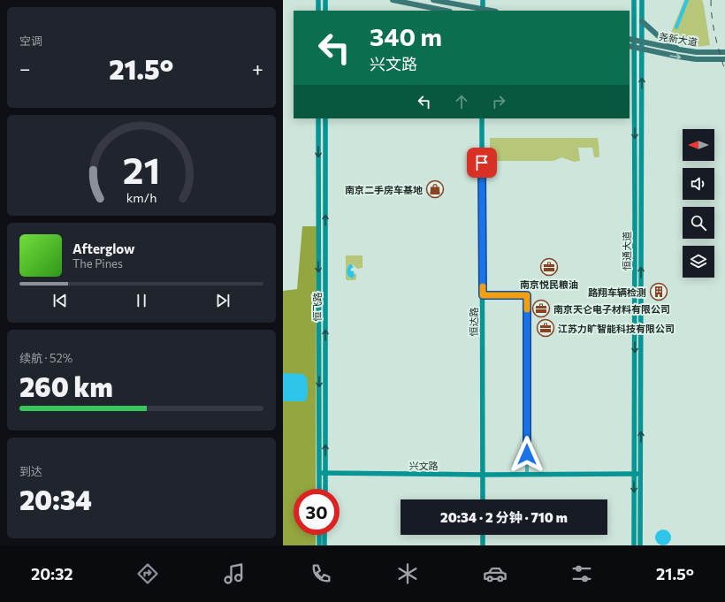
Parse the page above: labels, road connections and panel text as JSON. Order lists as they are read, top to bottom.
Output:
{
  "streets": {
    "main road": [
      "尧新大道",
      "恒通大道",
      "恒飞路",
      "恒达路",
      "兴文路"
    ]
  },
  "crossings": [
    ["尧新大道", "恒通大道"],
    ["恒通大道", "兴文路"],
    ["恒飞路", "兴文路"],
    ["恒达路", "兴文路"]
  ],
  "places": {
    "shop": ["南京二手房车基地"],
    "office": ["南京悦民粮油", "南京天仑电子材料有限公司", "江苏力旷智能科技有限公司"],
    "building": ["路翔车辆检测"]
  },
  "north": "left",
  "page": {
    "tile": [
      "空调",
      ["续航 · 52%", "260 km"],
      ["到达", "20:34"]
    ],
    "turn": ["340 m", "兴文路"],
    "heat": ["−", "21.5°", "+"],
    "song": ["Afterglow", "The Pines"],
    "limit": "30",
    "trip": "20:34 · 2 分钟 · 710 m",
    "tabs": ["20:32", "21.5°"],
    "gauge": ["21", "km/h"]
  }
}
